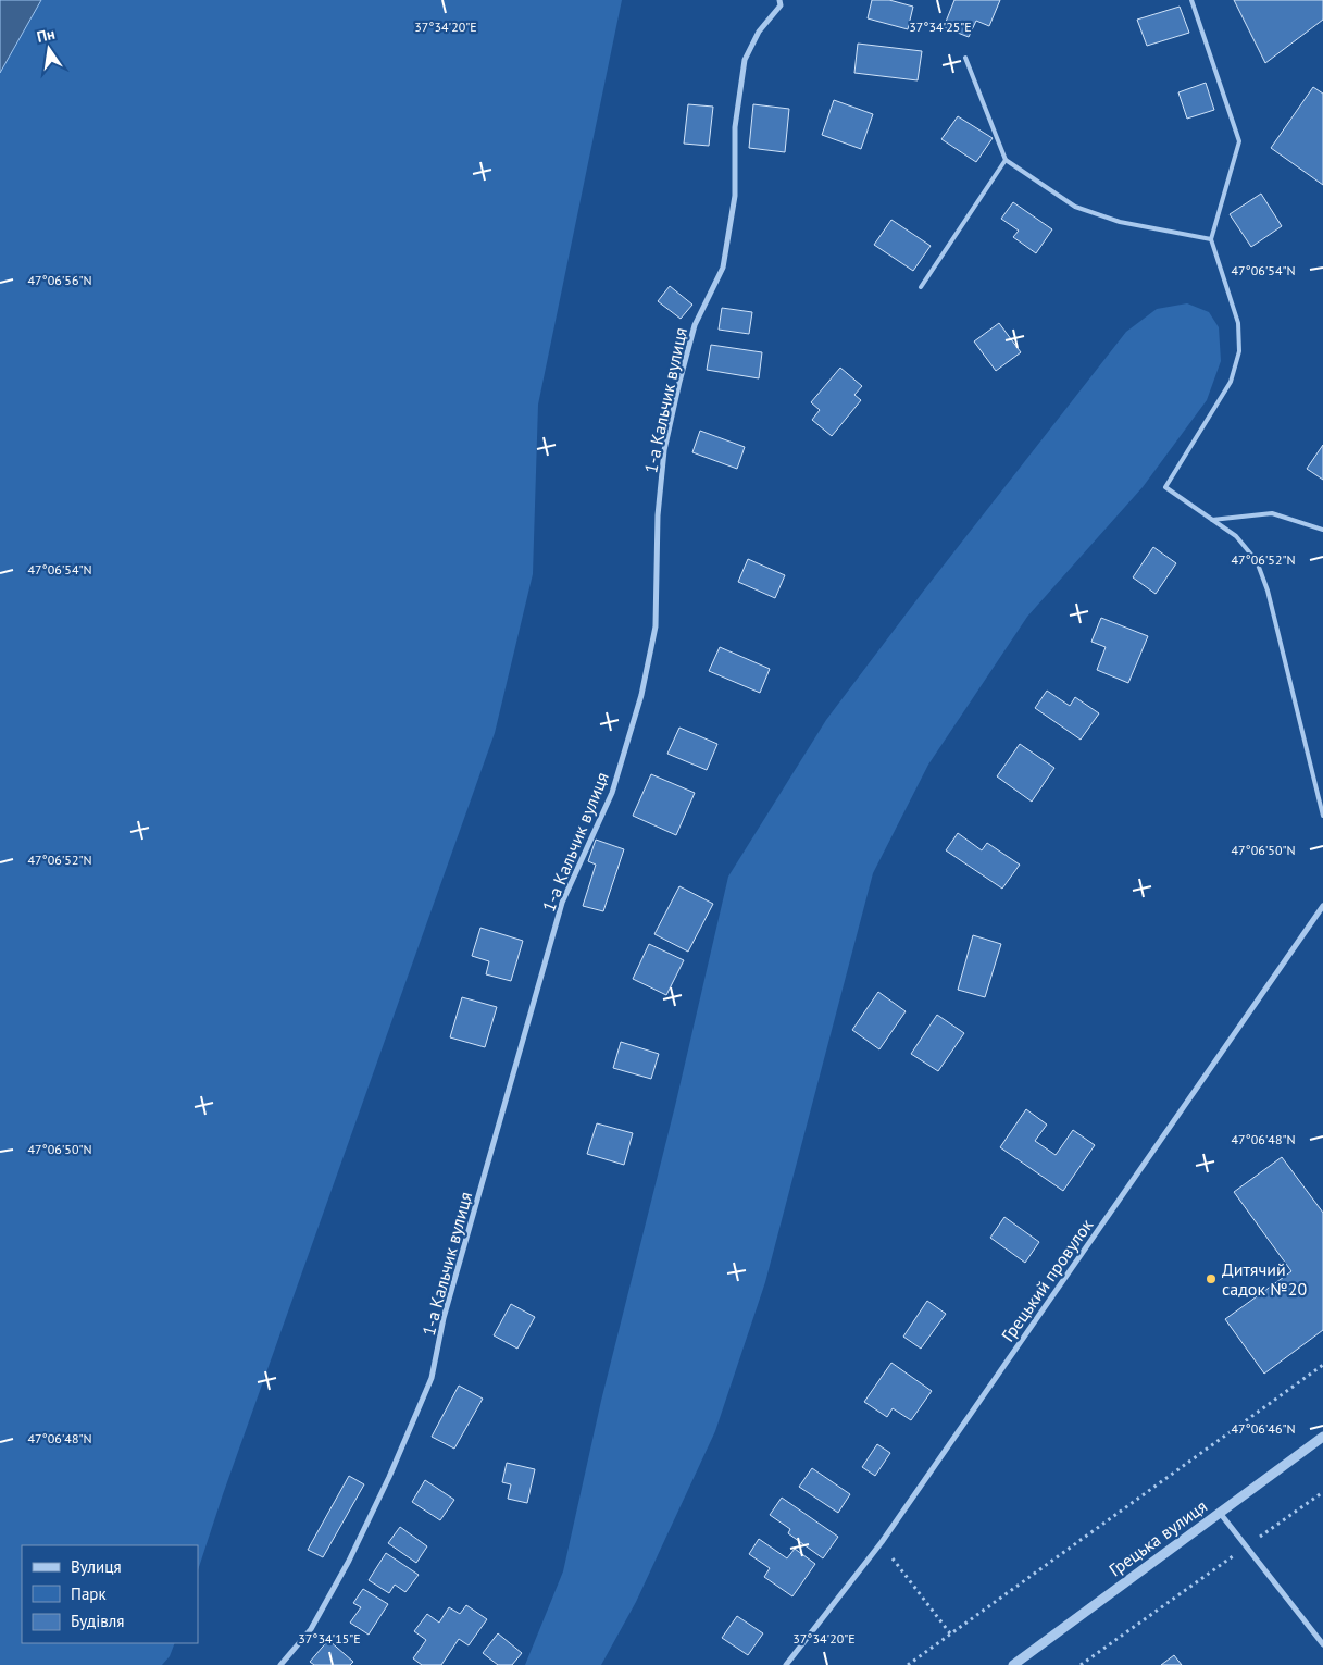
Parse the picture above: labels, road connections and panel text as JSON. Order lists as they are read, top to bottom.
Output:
{
  "streets": {
    "street": ["1-а Кальчик вулиця", "Грецький провулок", "Грецька вулиця"]
  },
  "places": ["Дитячий садок №20"],
  "legend": ["Вулиця", "Парк", "Будівля"],
  "north": "top",
  "coordinates": [
    "37°34'20\"E",
    "37°34'25\"E",
    "47°06'54\"N",
    "47°06'56\"N",
    "47°06'52\"N",
    "47°06'50\"N",
    "47°06'48\"N",
    "47°06'46\"N",
    "37°34'15\"E"
  ]
}
